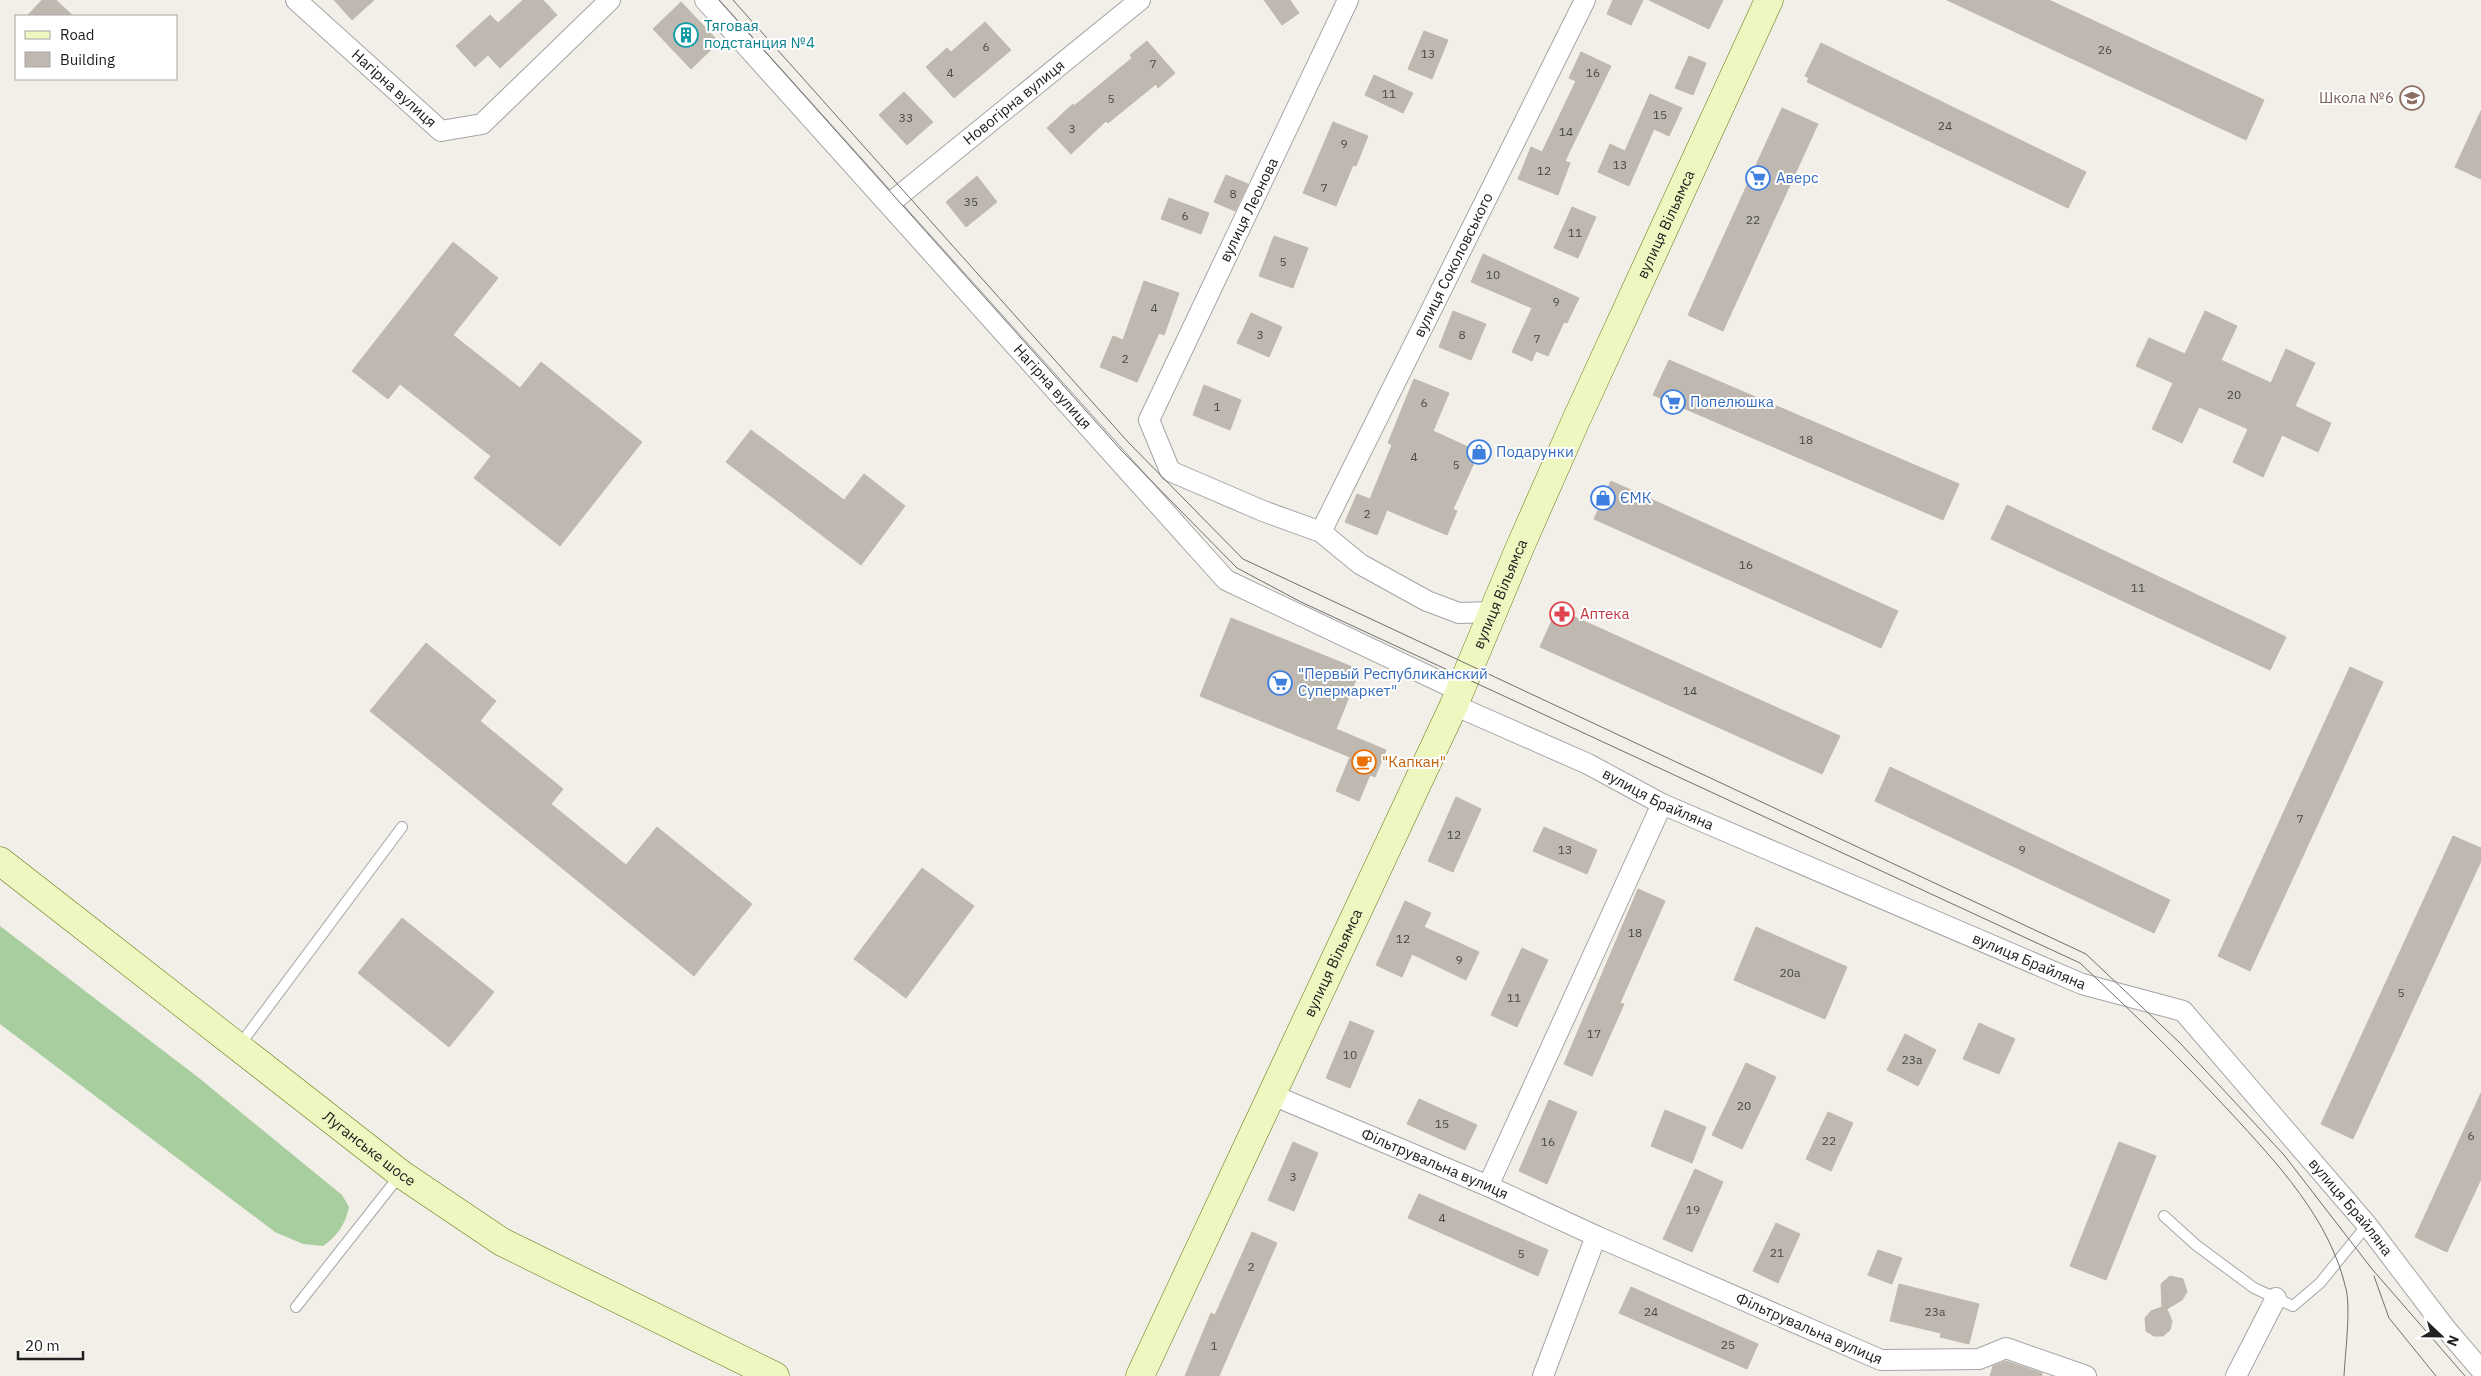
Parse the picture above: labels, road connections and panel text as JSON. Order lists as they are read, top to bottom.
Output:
{
  "streets": {
    "street": [
      "Нагірна вулиця",
      "Новогірна вулиця",
      "вулиця Леонова",
      "вулиця Вільямса",
      "вулиця Соколовського",
      "вулиця Брайляна",
      "Луганське шосе",
      "Фільтрувальна вулиця"
    ]
  },
  "crossings": [
    ["Нагірна вулиця", "Новогірна вулиця"],
    ["Нагірна вулиця", "вулиця Вільямса"],
    ["Нагірна вулиця", "вулиця Брайляна"],
    ["вулиця Леонова", "вулиця Соколовського"],
    ["вулиця Вільямса", "вулиця Брайляна"],
    ["вулиця Вільямса", "Фільтрувальна вулиця"]
  ],
  "places": {
    "building": ["Тяговая подстанция №4"],
    "school or university": ["Школа №6"],
    "supermarket": ["Аверс", "Попелюшка", "\"Первый Республиканский Супермаркет\""],
    "shop": ["Подарунки", "ЄМК"],
    "pharmacy": ["Аптека"],
    "cafe": ["\"Капкан\""]
  },
  "house_numbers": [
    "6",
    "26",
    "13",
    "7",
    "4",
    "16",
    "11",
    "5",
    "15",
    "33",
    "24",
    "3",
    "14",
    "9",
    "13",
    "12",
    "7",
    "8",
    "35",
    "6",
    "22",
    "11",
    "5",
    "10",
    "9",
    "4",
    "3",
    "8",
    "7",
    "2",
    "20",
    "6",
    "1",
    "18",
    "4",
    "5",
    "2",
    "16",
    "11",
    "14",
    "7",
    "12",
    "13",
    "9",
    "18",
    "12",
    "9",
    "20а",
    "5",
    "11",
    "17",
    "10",
    "23а",
    "20",
    "15",
    "6",
    "22",
    "16",
    "3",
    "19",
    "4",
    "21",
    "5",
    "2",
    "24",
    "23а",
    "25",
    "1"
  ],
  "legend": ["Road", "Building"],
  "scale_bar": "20 m",
  "north": "right"
}
